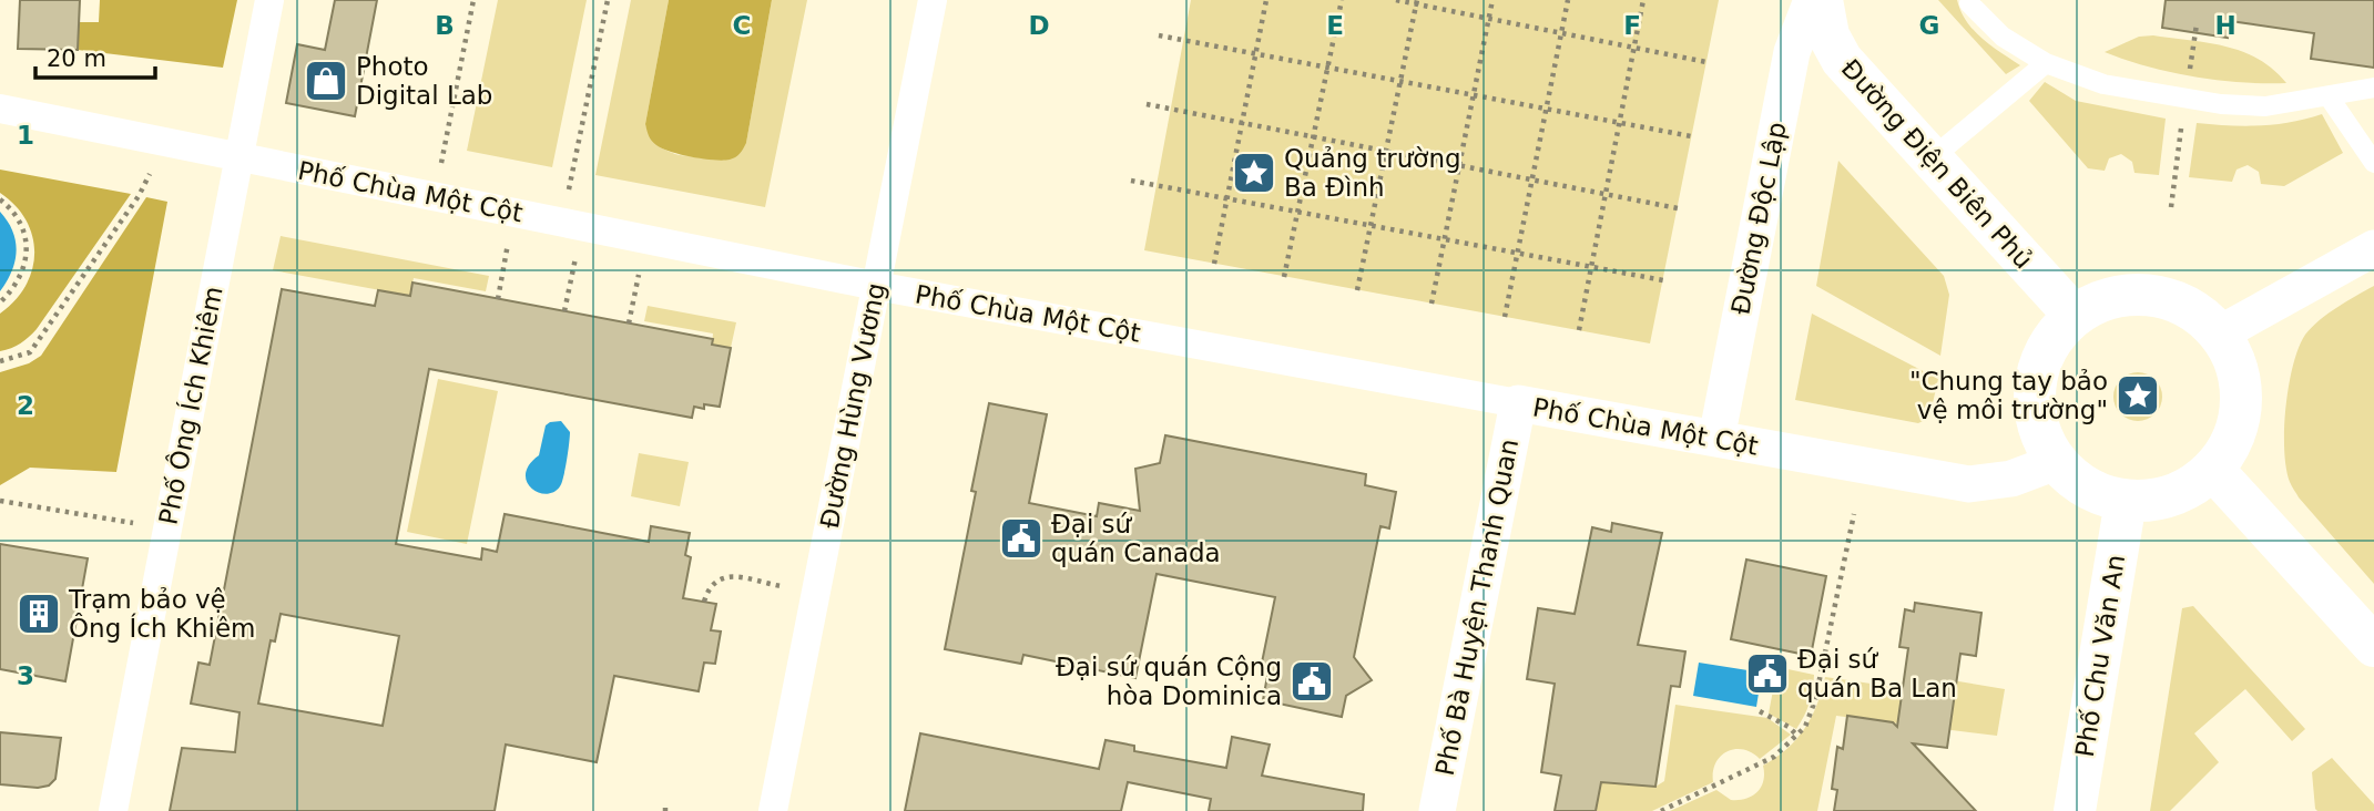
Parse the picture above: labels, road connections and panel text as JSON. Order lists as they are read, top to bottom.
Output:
{
  "streets": {
    "main road": ["Đường Điện Biên Phủ", "Phố Chu Văn An"],
    "street": [
      "Phố Chùa Một Cột",
      "Đường Độc Lập",
      "Phố Ông Ích Khiêm",
      "Đường Hùng Vương",
      "Phố Bà Huyện Thanh Quan"
    ]
  },
  "crossings": [
    ["Đường Điện Biên Phủ", "Phố Chùa Một Cột"],
    ["Đường Điện Biên Phủ", "Phố Chu Văn An"],
    ["Phố Chùa Một Cột", "Đường Độc Lập"],
    ["Phố Chùa Một Cột", "Phố Ông Ích Khiêm"],
    ["Phố Chùa Một Cột", "Đường Hùng Vương"],
    ["Phố Chùa Một Cột", "Phố Bà Huyện Thanh Quan"],
    ["Phố Chùa Một Cột", "Phố Chu Văn An"]
  ],
  "places": {
    "shop": ["Photo Digital Lab"],
    "place": ["Quảng trường Ba Đình", "\"Chung tay bảo vệ môi trường\""],
    "public building": ["Đại sứ quán Canada", "Đại sứ quán Ba Lan", "Đại sứ quán Cộng hòa Dominica"],
    "building": ["Trạm bảo vệ Ông Ích Khiêm"]
  },
  "scale_bar": "20 m",
  "grid": {
    "columns": [
      "B",
      "C",
      "D",
      "E",
      "F",
      "G",
      "H"
    ],
    "rows": ["1", "2", "3"]
  }
}
